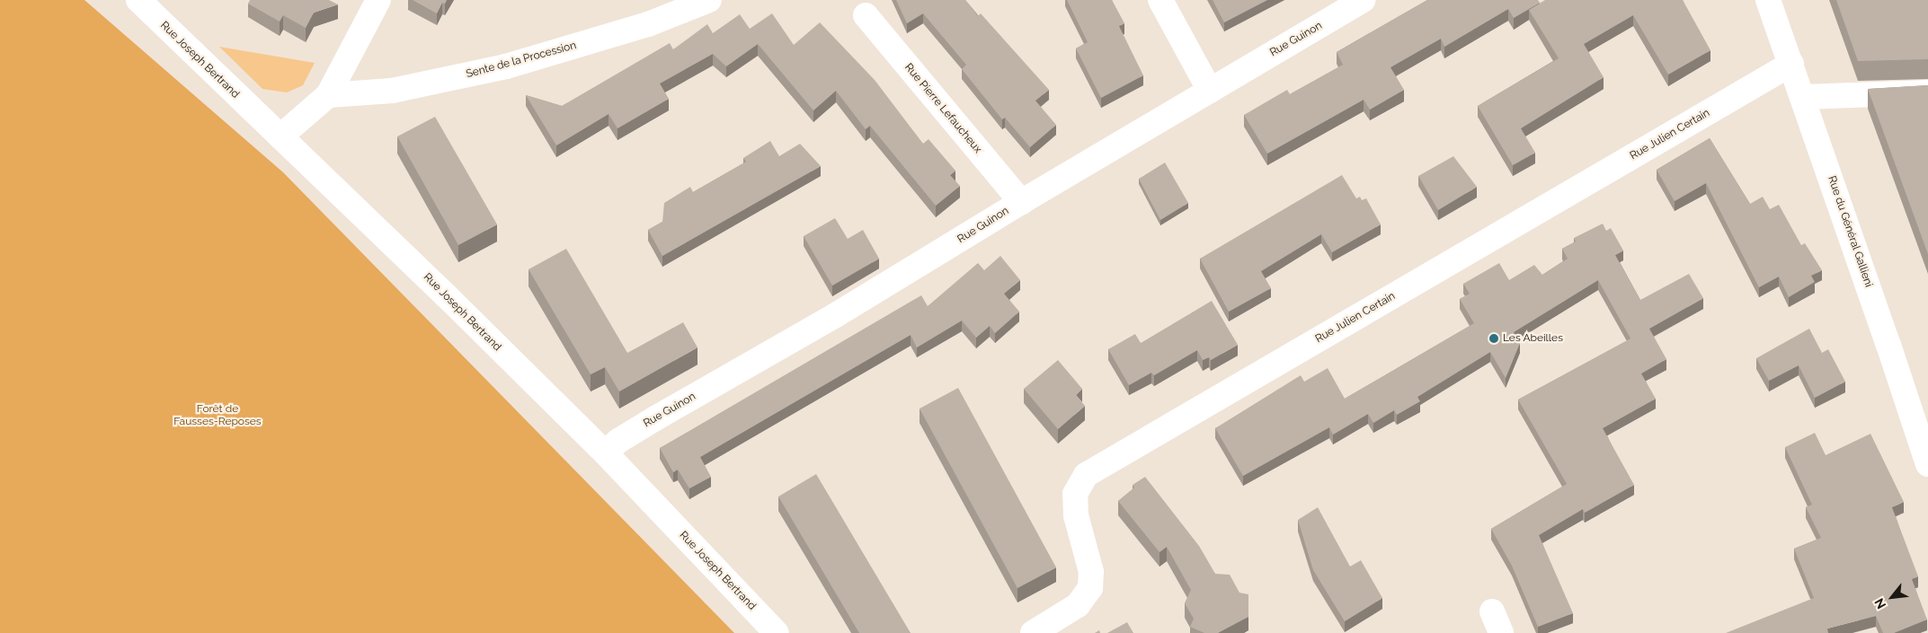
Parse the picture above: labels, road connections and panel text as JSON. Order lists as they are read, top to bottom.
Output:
{
  "streets": {
    "street": [
      "Rue Guinon",
      "Rue Joseph Bertrand",
      "Sente de la Procession",
      "Rue Pierre Lefaucheux",
      "Rue Julien Certain",
      "Rue du Général Gallieni"
    ]
  },
  "crossings": [
    ["Rue Guinon", "Rue Joseph Bertrand"],
    ["Rue Guinon", "Rue Pierre Lefaucheux"],
    ["Rue Julien Certain", "Rue du Général Gallieni"]
  ],
  "parks": ["Forêt de Fausses-Reposes"],
  "places": ["Les Abeilles"],
  "north": "bottom left"
}
